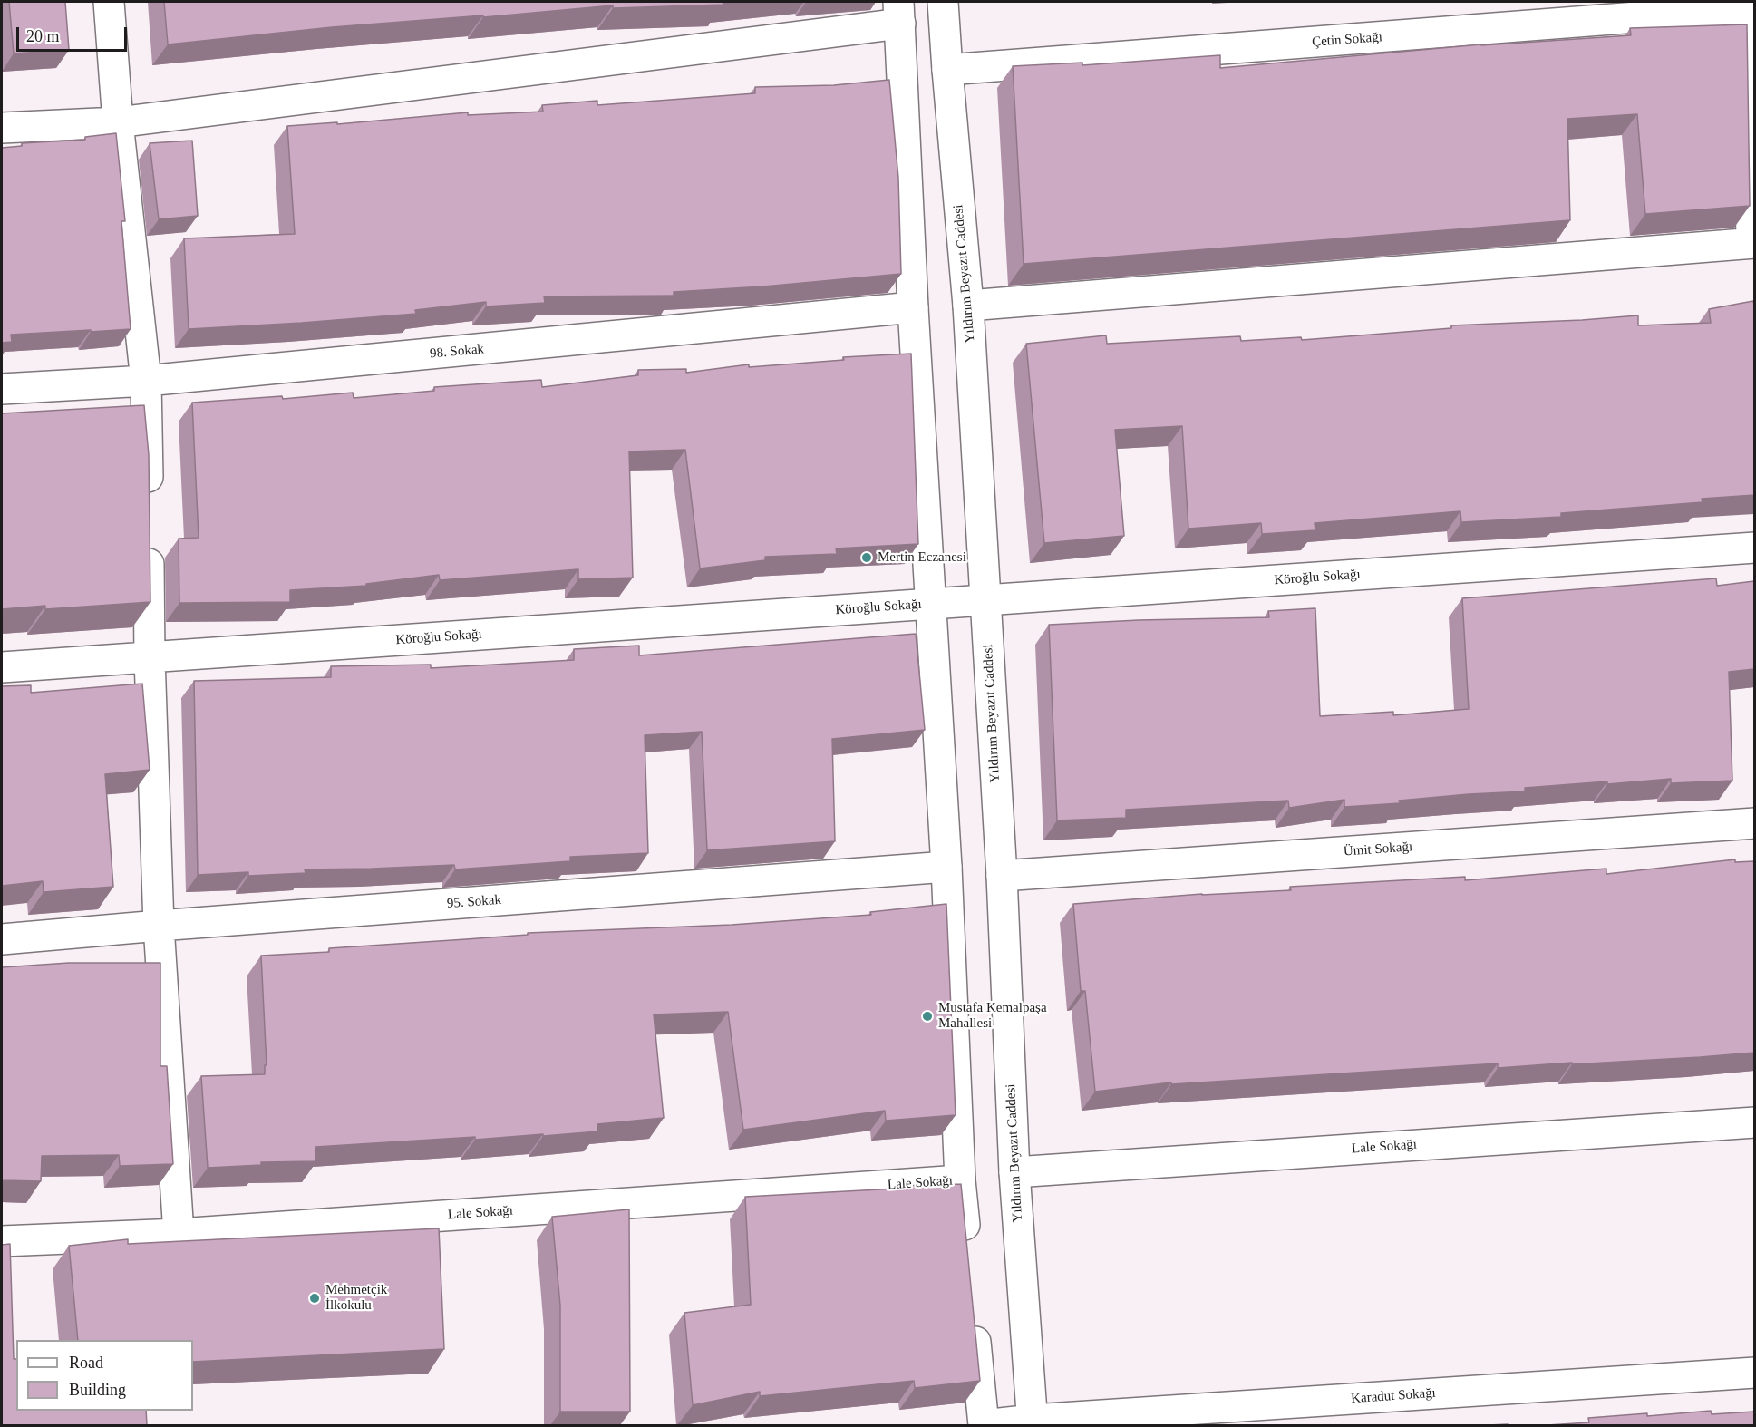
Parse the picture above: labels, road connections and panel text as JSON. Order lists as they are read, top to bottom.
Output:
{
  "streets": {
    "street": [
      "Çetin Sokağı",
      "Yıldırım Beyazıt Caddesi",
      "98. Sokak",
      "Köroğlu Sokağı",
      "Ümit Sokağı",
      "95. Sokak",
      "Lale Sokağı",
      "Karadut Sokağı"
    ]
  },
  "crossings": [
    ["Çetin Sokağı", "Yıldırım Beyazıt Caddesi"],
    ["Yıldırım Beyazıt Caddesi", "Köroğlu Sokağı"],
    ["Yıldırım Beyazıt Caddesi", "Ümit Sokağı"],
    ["Yıldırım Beyazıt Caddesi", "Lale Sokağı"],
    ["Yıldırım Beyazıt Caddesi", "Karadut Sokağı"]
  ],
  "places": ["Mertin Eczanesi", "Mustafa Kemalpaşa Mahallesi", "Mehmetçik İlkokulu"],
  "legend": ["Road", "Building"],
  "scale_bar": "20 m"
}
